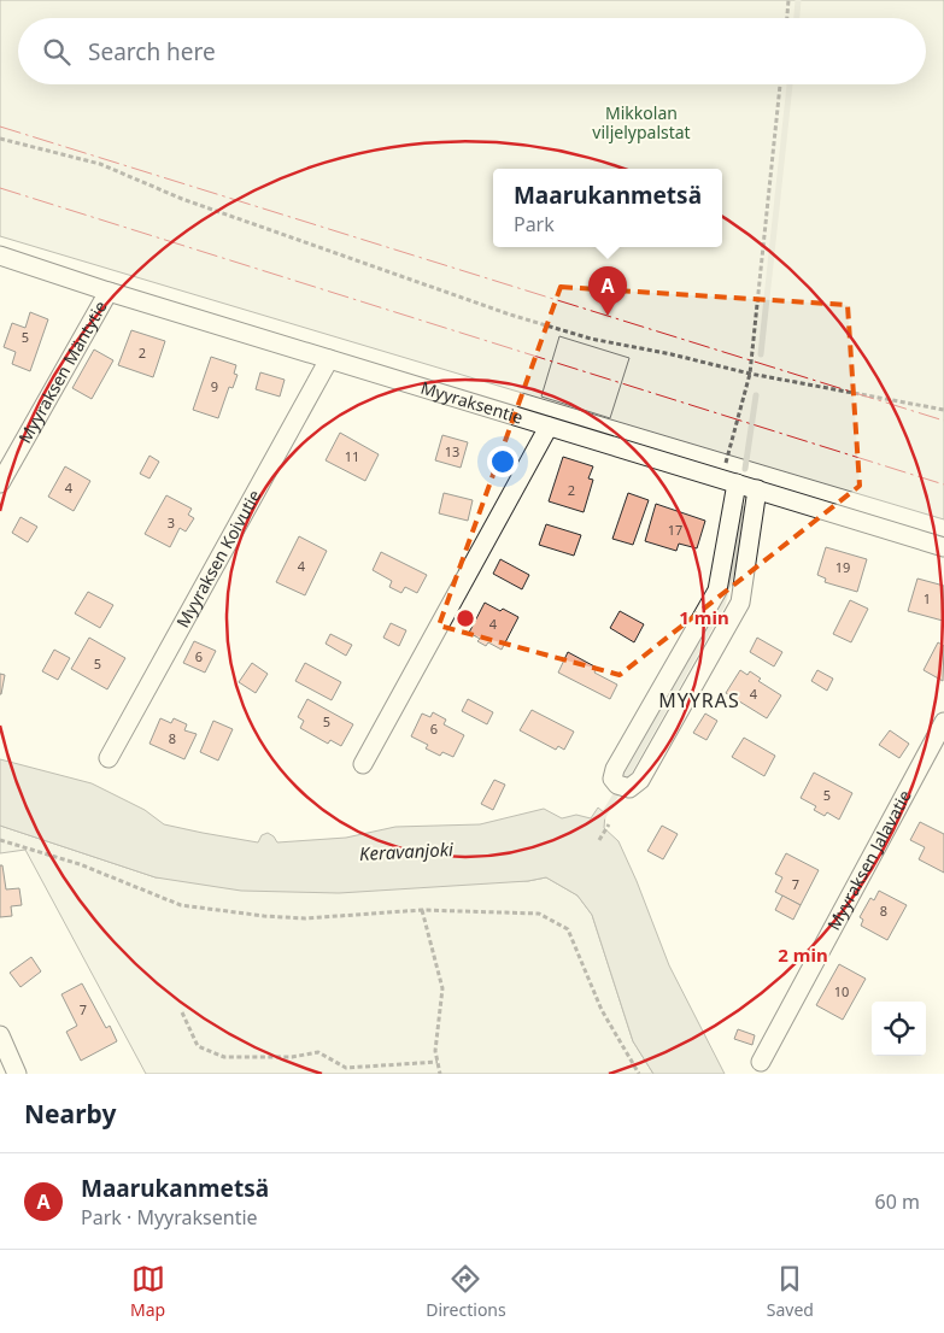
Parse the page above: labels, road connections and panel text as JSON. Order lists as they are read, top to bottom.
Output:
{
  "streets": {
    "street": [
      "Myyraksen Mäntytie",
      "Myyraksentie",
      "Myyraksen Koivutie",
      "Myyraksen Jalavatie"
    ]
  },
  "crossings": [
    ["Myyraksen Mäntytie", "Myyraksentie"],
    ["Myyraksentie", "Myyraksen Koivutie"]
  ],
  "districts": ["MYYRAS"],
  "water": ["Keravanjoki"],
  "parks": ["Mikkolan viljelypalstat"],
  "house_numbers": [
    "5",
    "2",
    "9",
    "13",
    "11",
    "4",
    "2",
    "3",
    "17",
    "4",
    "19",
    "1",
    "4",
    "6",
    "5",
    "4",
    "5",
    "6",
    "8",
    "5",
    "7",
    "8",
    "10",
    "7"
  ],
  "page": {
    "search": "Search here",
    "popup": ["Maarukanmetsä", "Park"],
    "pins": "A",
    "heading": "Nearby",
    "list": [
      {
        "mark": "A",
        "name": "Maarukanmetsä",
        "note": "Park · Myyraksentie",
        "value": "60 m"
      }
    ],
    "nav": ["Map", "Directions", "Saved"]
  },
  "rings": ["1 min", "2 min"]
}
